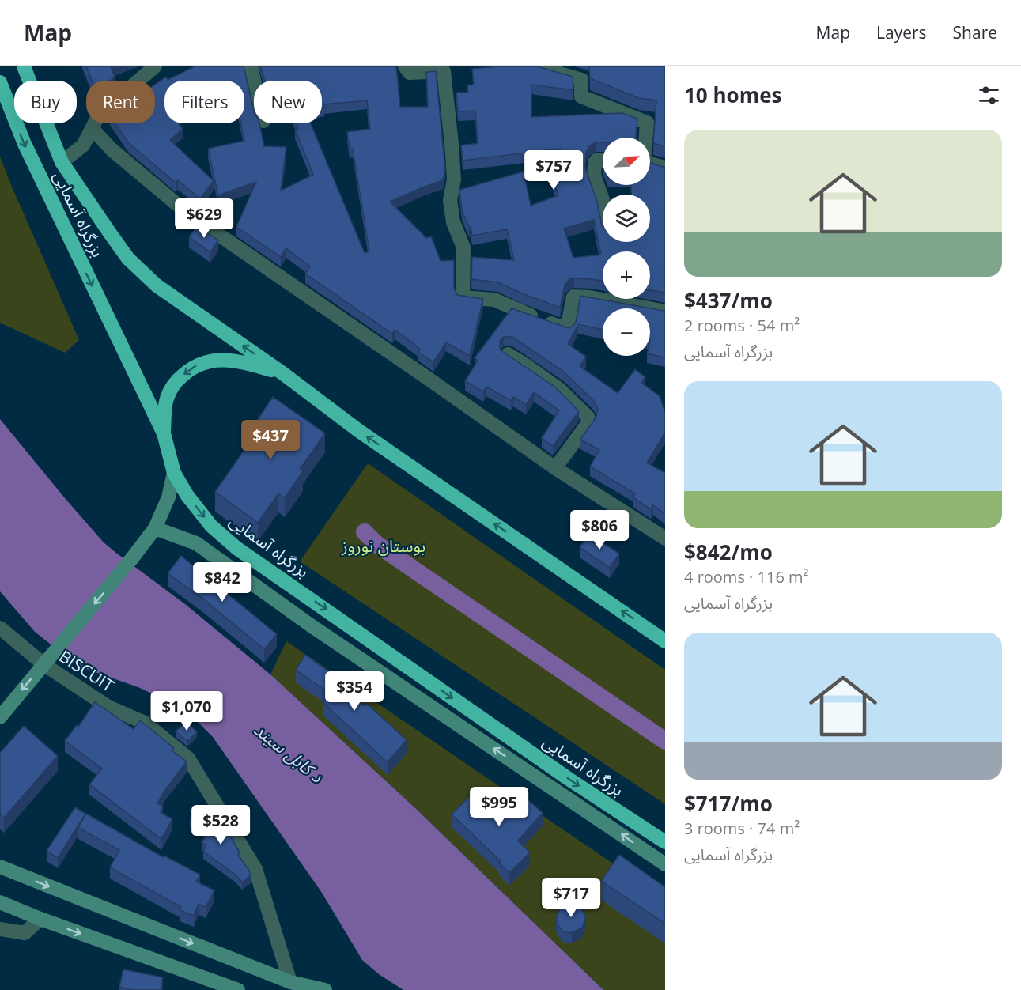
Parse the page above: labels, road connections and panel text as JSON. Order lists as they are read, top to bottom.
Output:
{
  "streets": {
    "highway": ["بزرگراه آسمایی"],
    "street": ["BISCUIT"]
  },
  "water": ["د کابل سيند"],
  "parks": ["بوستان نوروز"],
  "north": "top right",
  "page": {
    "header": "Map",
    "nav": ["Map", "Layers", "Share"],
    "heading": "10 homes",
    "chip": [
      "Buy",
      "Rent",
      "Filters",
      "New"
    ],
    "list": [
      {
        "name": "$437/mo",
        "note": "2 rooms · 54 m² · بزرگراه آسمایی"
      },
      {
        "name": "$842/mo",
        "note": "4 rooms · 116 m² · بزرگراه آسمایی"
      },
      {
        "name": "$717/mo",
        "note": "3 rooms · 74 m² · بزرگراه آسمایی"
      }
    ],
    "map_buttons": ["+", "−"],
    "price": [
      "$757",
      "$629",
      "$437",
      "$806",
      "$842",
      "$354",
      "$1,070",
      "$995",
      "$528",
      "$717"
    ]
  }
}
